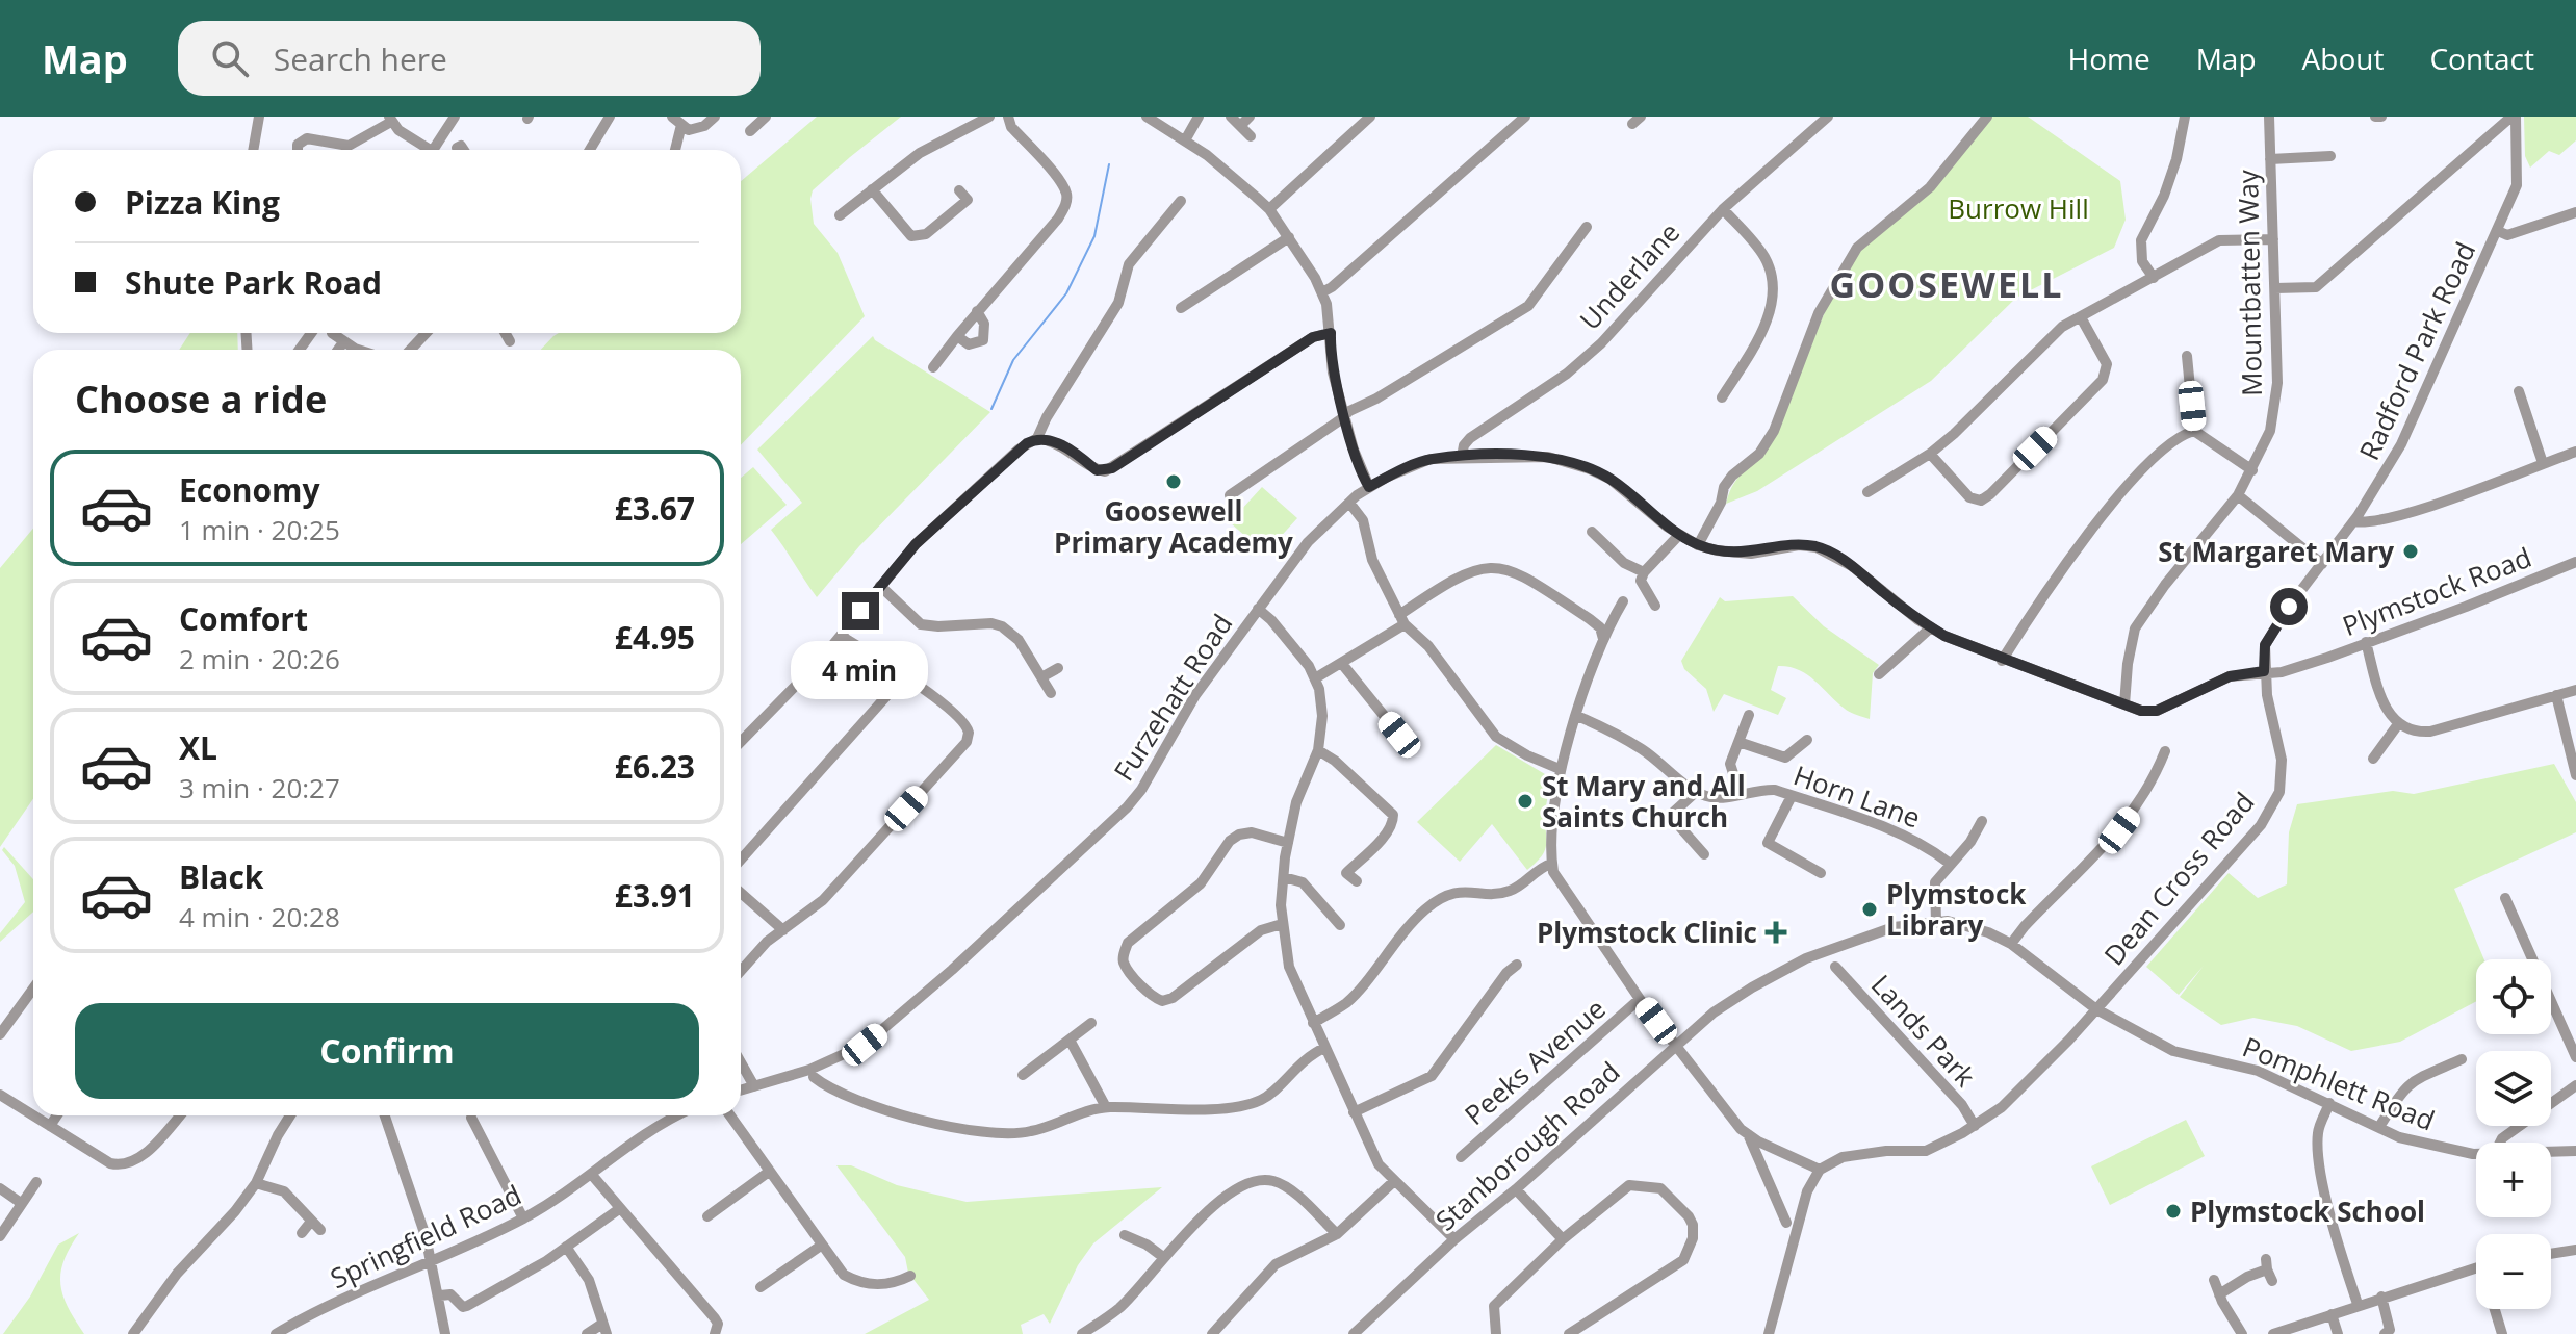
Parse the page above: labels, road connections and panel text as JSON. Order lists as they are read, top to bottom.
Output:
{
  "streets": {
    "street": [
      "Underlane",
      "Mountbatten Way",
      "Radford Park Road",
      "Plymstock Road",
      "Furzehatt Road",
      "Horn Lane",
      "Dean Cross Road",
      "Lands Park",
      "Peeks Avenue",
      "Pomphlett Road",
      "Stanborough Road",
      "Springfield Road"
    ]
  },
  "crossings": [
    ["Underlane", "Furzehatt Road"],
    ["Mountbatten Way", "Plymstock Road"],
    ["Radford Park Road", "Plymstock Road"],
    ["Radford Park Road", "Dean Cross Road"],
    ["Plymstock Road", "Furzehatt Road"],
    ["Plymstock Road", "Dean Cross Road"],
    ["Dean Cross Road", "Lands Park"],
    ["Dean Cross Road", "Pomphlett Road"],
    ["Pomphlett Road", "Stanborough Road"]
  ],
  "districts": ["GOOSEWELL"],
  "parks": ["Burrow Hill"],
  "places": {
    "other": [
      "Goosewell Primary Academy",
      "St Margaret Mary",
      "St Mary and All Saints Church",
      "Plymstock Library",
      "Plymstock School"
    ],
    "health": ["Plymstock Clinic"]
  },
  "page": {
    "header": "Map",
    "search": "Search here",
    "nav": [
      "Home",
      "Map",
      "About",
      "Contact"
    ],
    "banner": ["Pizza King", "Shute Park Road"],
    "heading": "Choose a ride",
    "list": [
      {
        "name": "Economy",
        "note": "1 min · 20:25",
        "value": "£3.67"
      },
      {
        "name": "Comfort",
        "note": "2 min · 20:26",
        "value": "£4.95"
      },
      {
        "name": "XL",
        "note": "3 min · 20:27",
        "value": "£6.23"
      },
      {
        "name": "Black",
        "note": "4 min · 20:28",
        "value": "£3.91"
      }
    ],
    "bubble": "4 min",
    "map_buttons": ["+", "−"],
    "buttons": "Confirm"
  }
}
